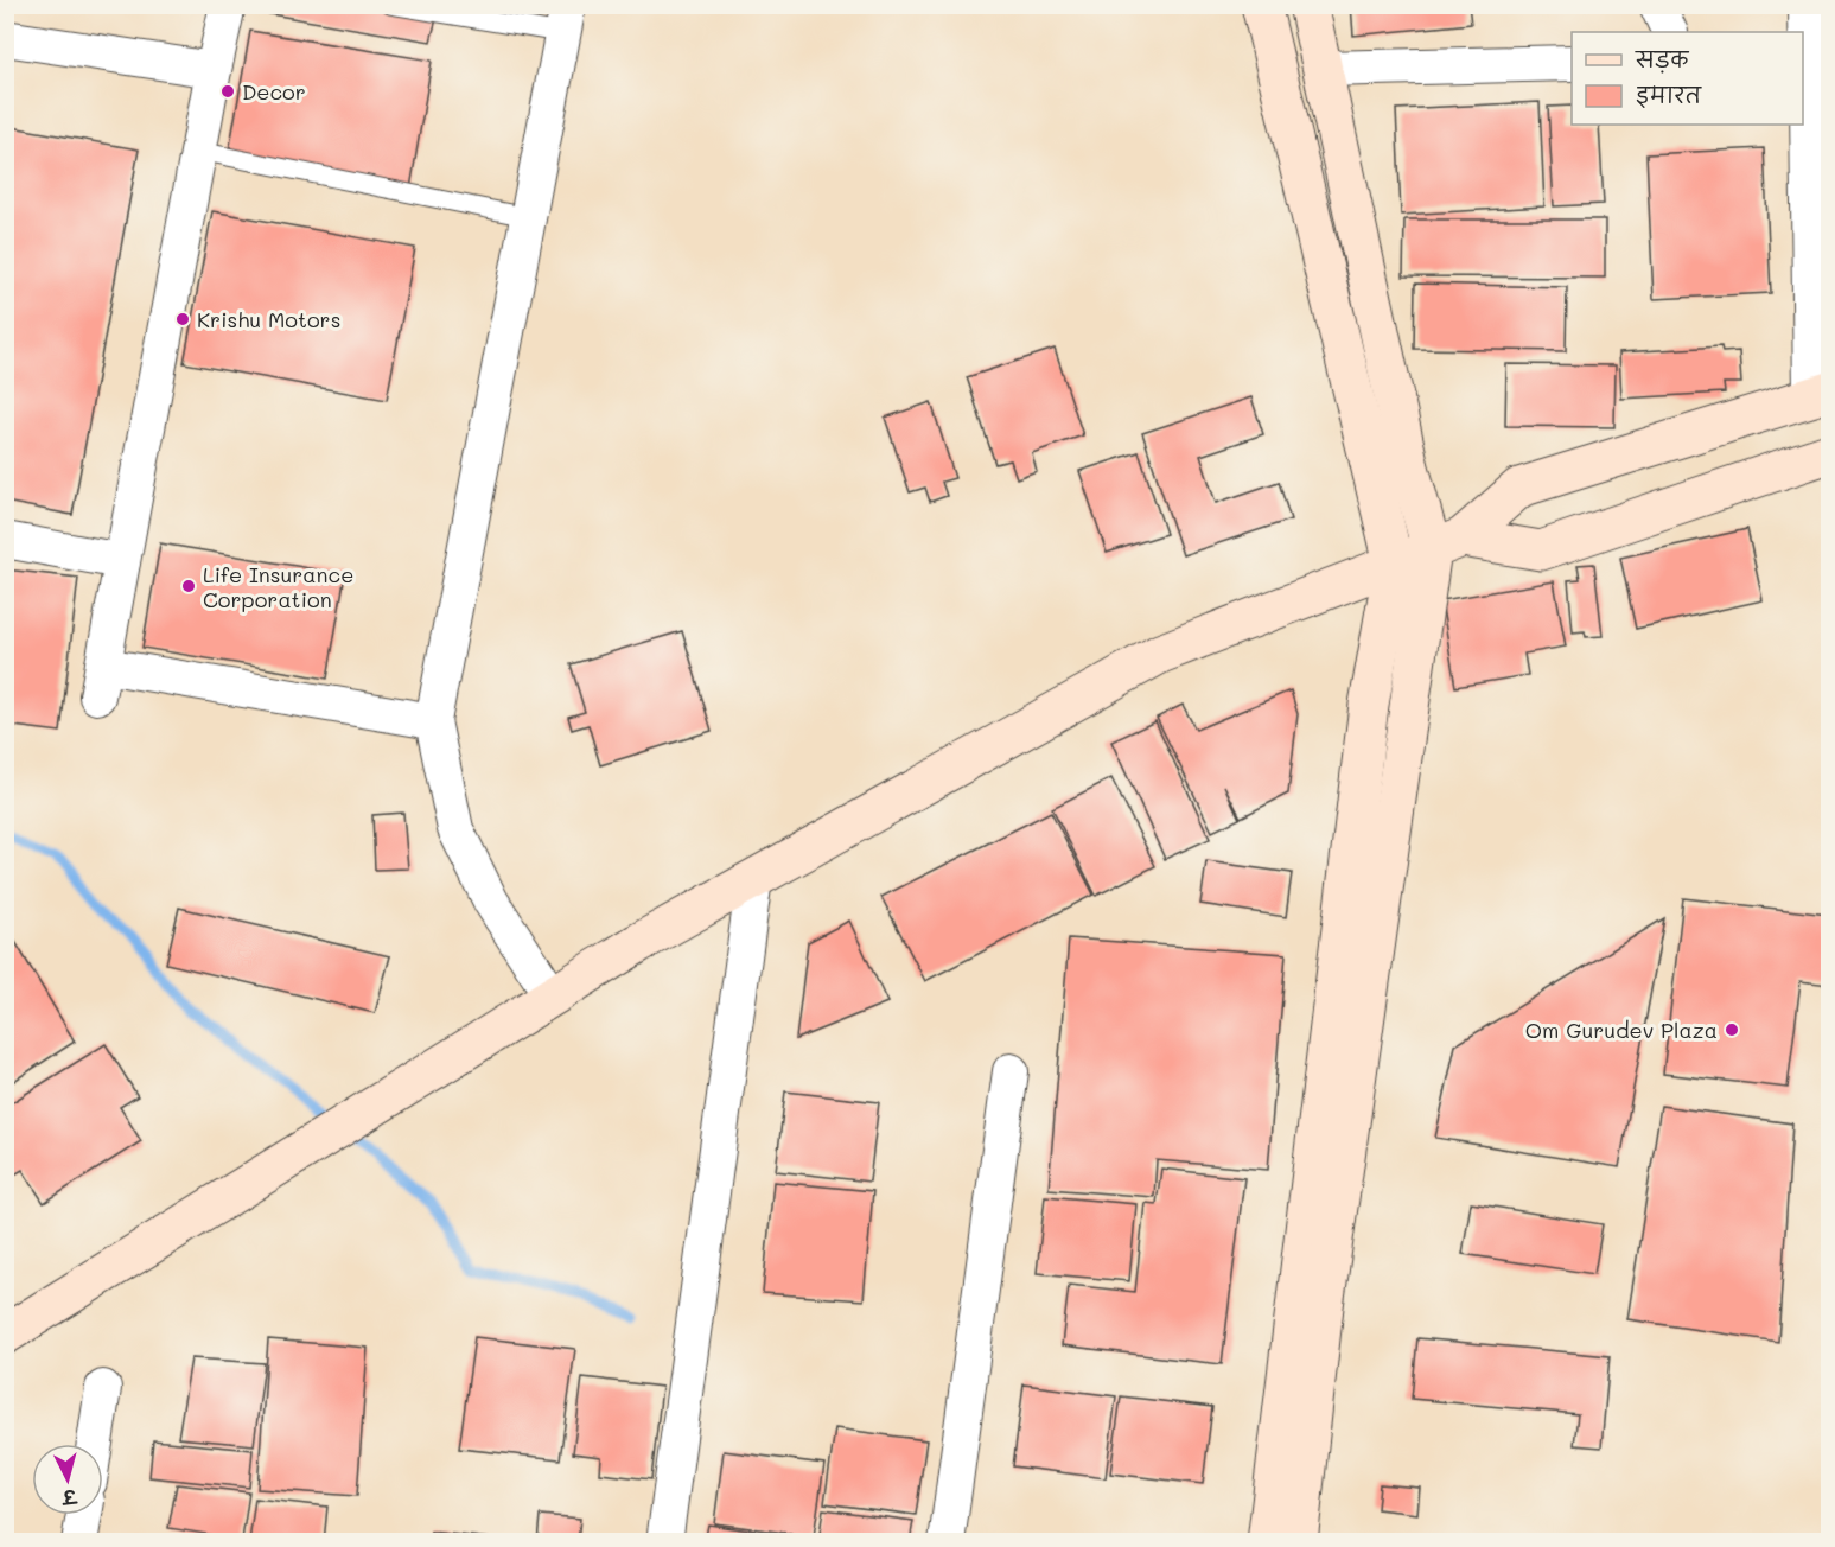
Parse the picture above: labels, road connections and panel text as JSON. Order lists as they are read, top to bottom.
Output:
{
  "places": [
    "Decor",
    "Krishu Motors",
    "Life Insurance Corporation",
    "Om Gurudev Plaza"
  ],
  "legend": ["सड़क", "इमारत"],
  "north": "bottom"
}
